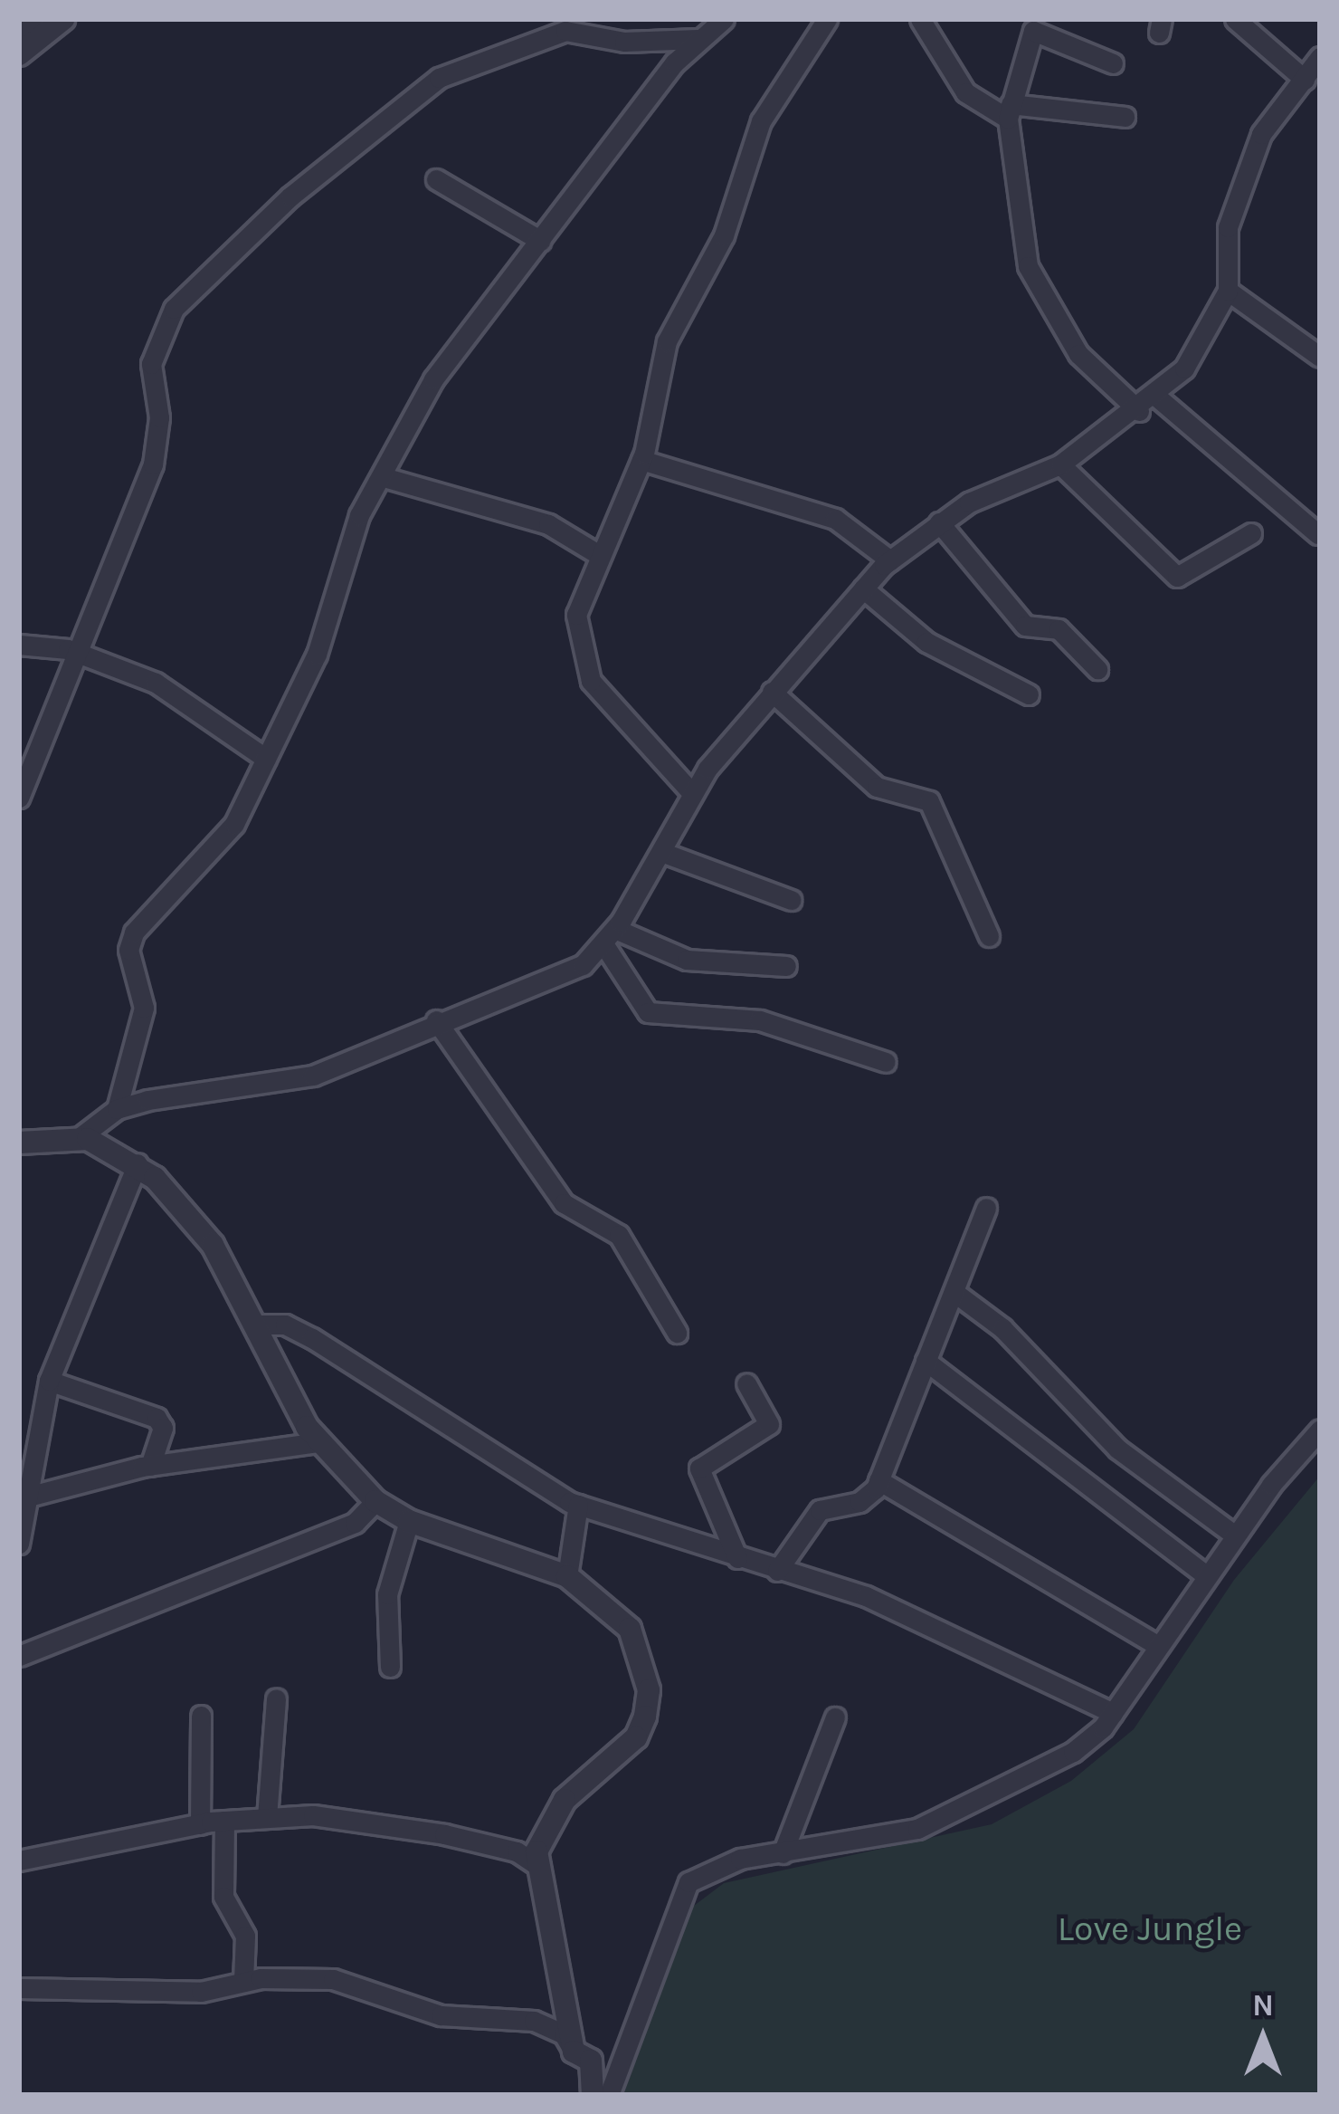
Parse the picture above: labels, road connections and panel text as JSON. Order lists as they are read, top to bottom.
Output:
{
  "parks": ["Love Jungle"],
  "north": "top"
}
